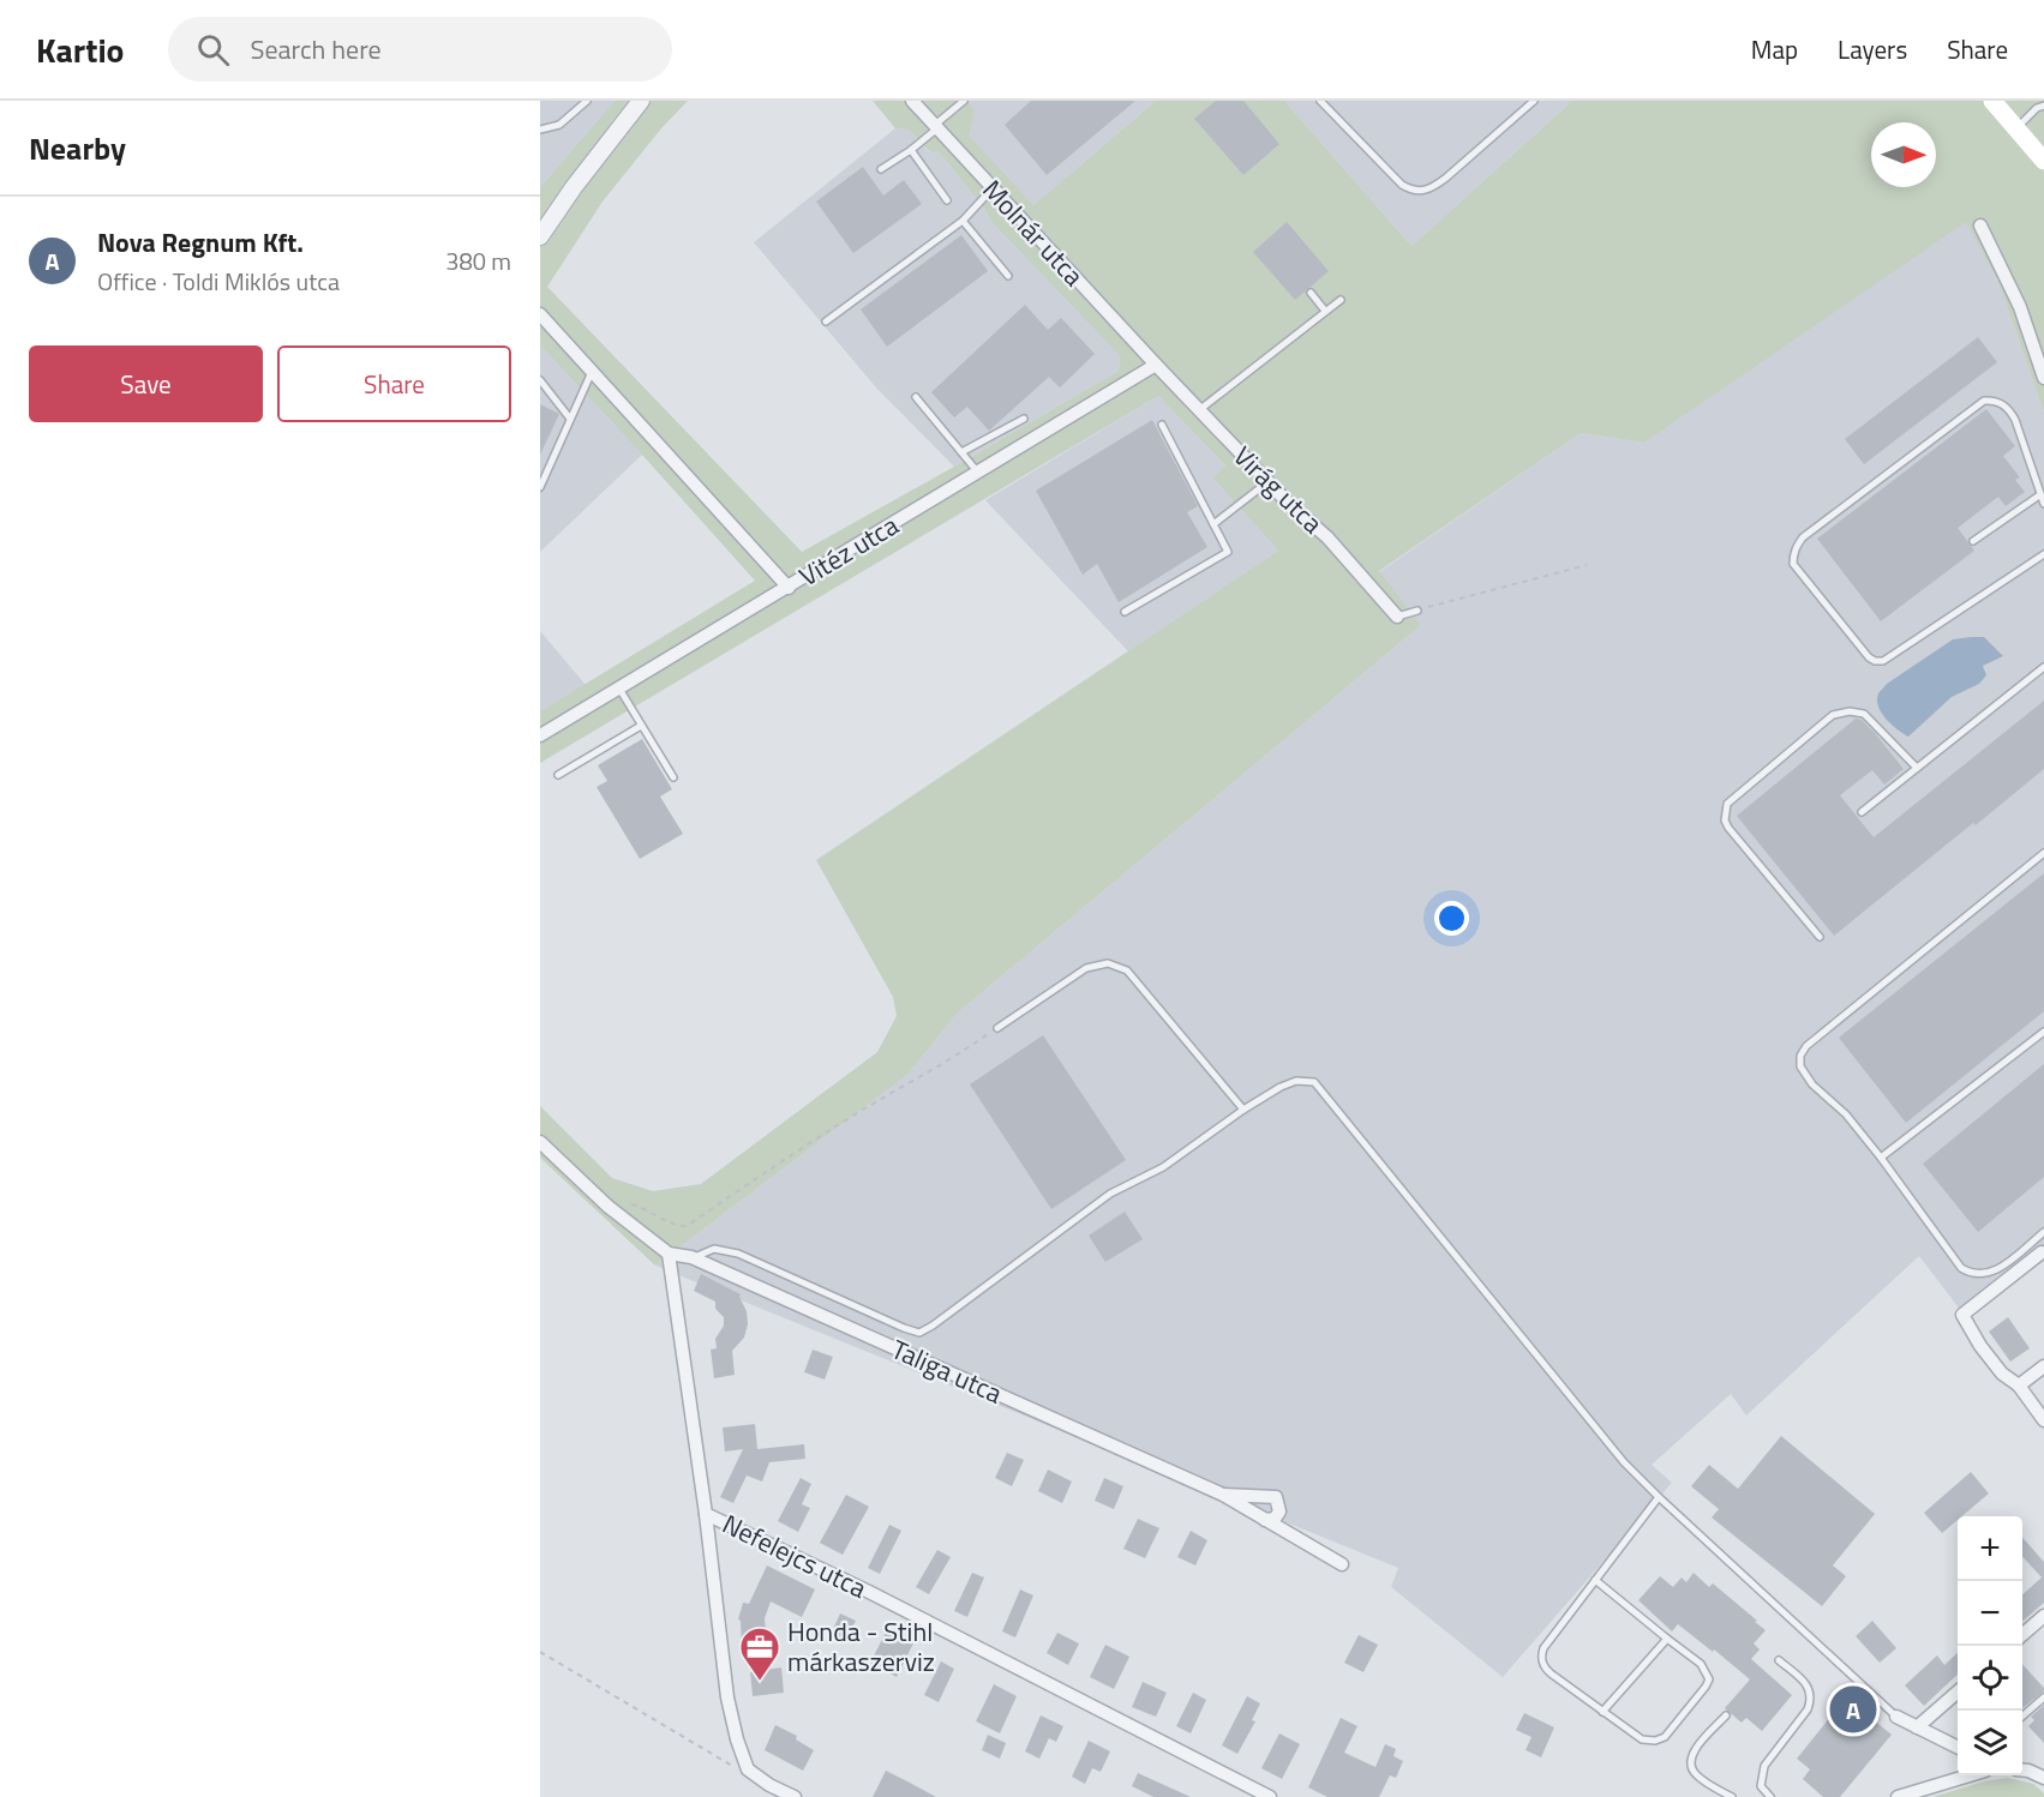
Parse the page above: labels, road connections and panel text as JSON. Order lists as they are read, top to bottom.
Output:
{
  "streets": {
    "street": [
      "Molnár utca",
      "Virág utca",
      "Vitéz utca",
      "Taliga utca",
      "Nefelejcs utca"
    ]
  },
  "crossings": [
    ["Molnár utca", "Virág utca"],
    ["Molnár utca", "Vitéz utca"],
    ["Virág utca", "Vitéz utca"],
    ["Taliga utca", "Nefelejcs utca"]
  ],
  "places": {
    "office": ["Honda - Stihl márkaszerviz"]
  },
  "north": "right",
  "page": {
    "header": "Kartio",
    "search": "Search here",
    "nav": ["Map", "Layers", "Share"],
    "heading": "Nearby",
    "list": [
      {
        "mark": "A",
        "name": "Nova Regnum Kft.",
        "note": "Office · Toldi Miklós utca",
        "value": "380 m"
      }
    ],
    "buttons": ["Save", "Share"],
    "map_buttons": ["+", "−"],
    "pins": "A"
  }
}
